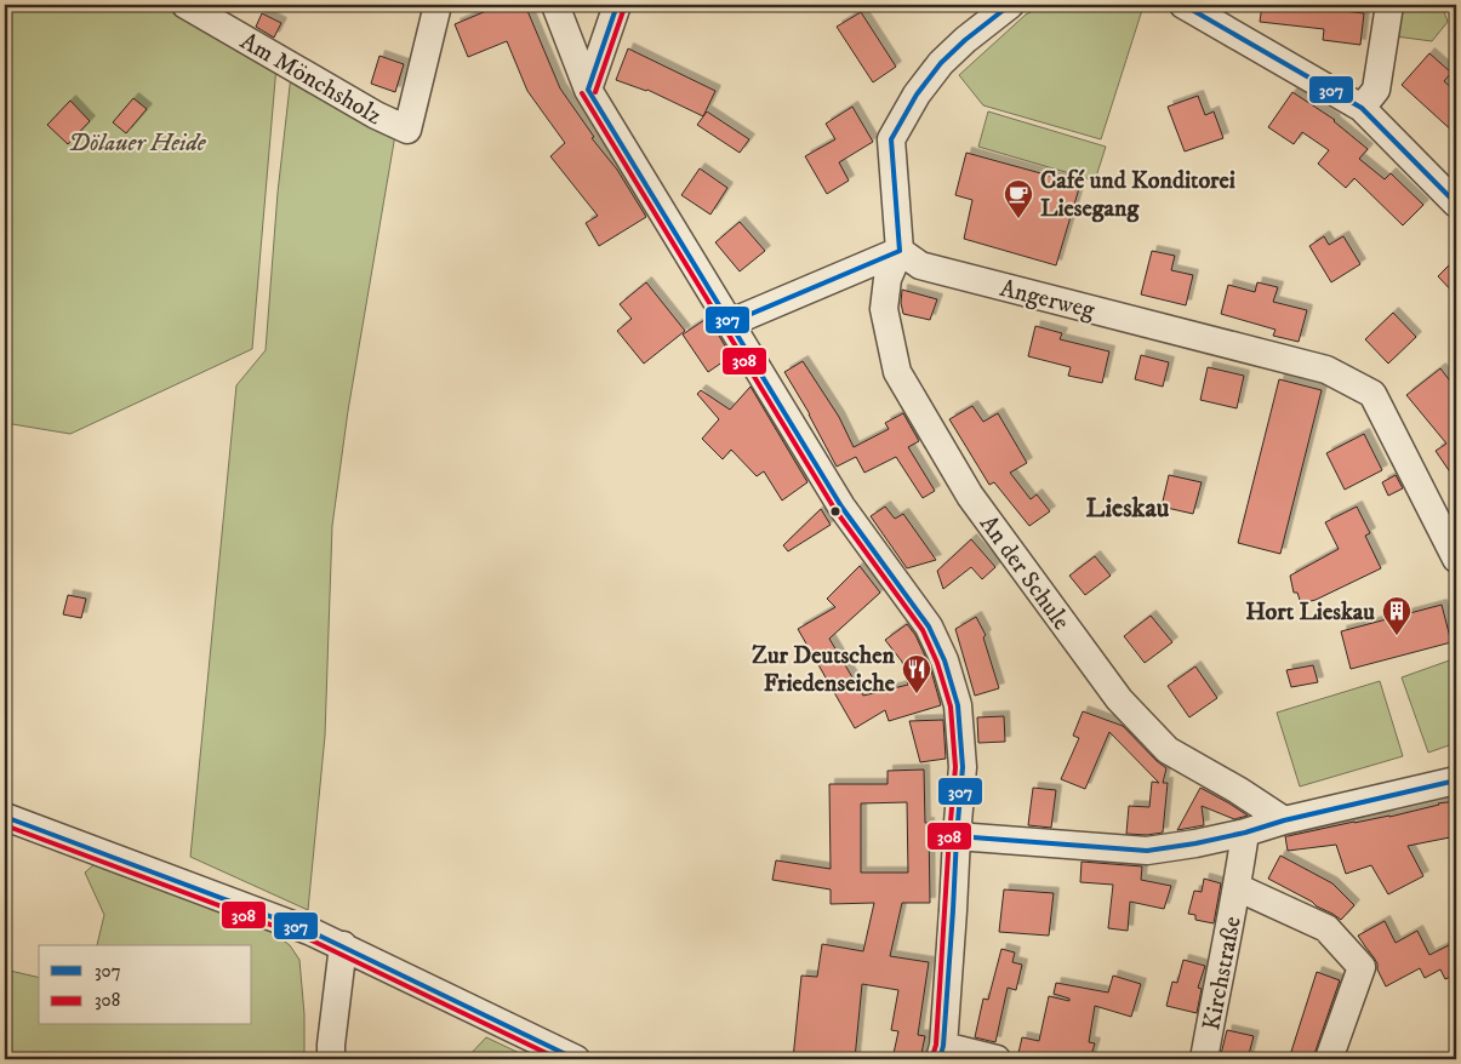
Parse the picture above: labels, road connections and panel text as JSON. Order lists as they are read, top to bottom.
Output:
{
  "streets": {
    "street": [
      "Am Mönchsholz",
      "Angerweg",
      "An der Schule",
      "Kirchstraße"
    ]
  },
  "crossings": [
    ["Angerweg", "An der Schule"]
  ],
  "districts": ["Lieskau"],
  "parks": ["Dölauer Heide"],
  "places": {
    "cafe": ["Café und Konditorei Liesegang"],
    "building": ["Hort Lieskau"],
    "restaurant": ["Zur Deutschen Friedenseiche"]
  },
  "lines": ["transit line 307", "transit line 308"],
  "legend": ["307", "308"]
}
